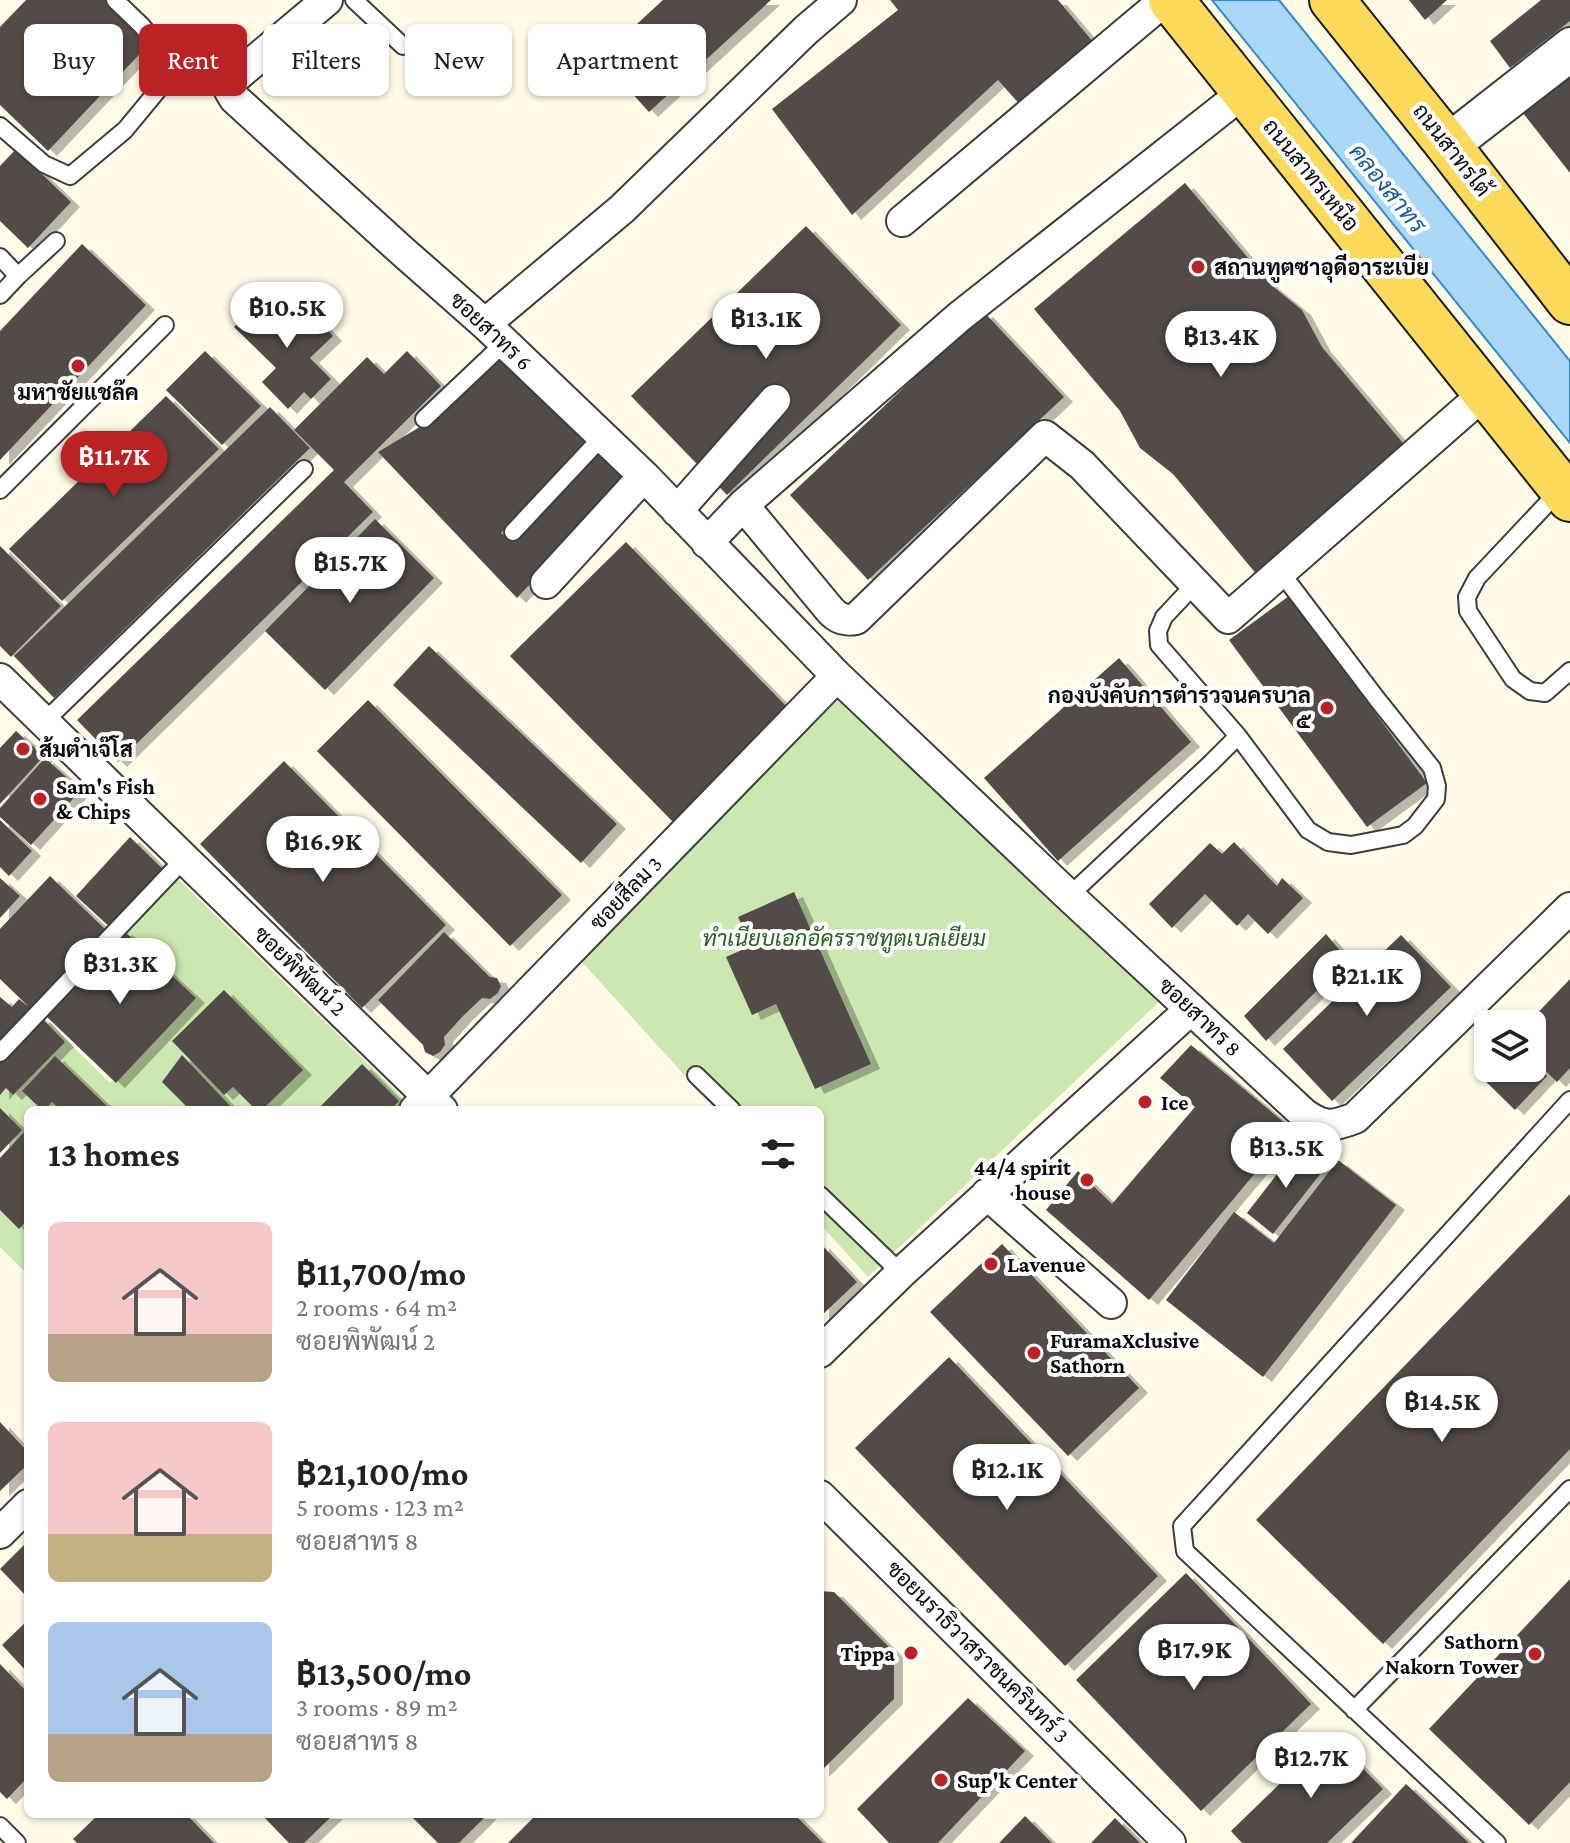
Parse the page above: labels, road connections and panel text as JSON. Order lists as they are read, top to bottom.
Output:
{
  "streets": {
    "main road": ["ถนนสาทรใต้", "ถนนสาทรเหนือ"],
    "street": [
      "ซอยสาทร 6",
      "ซอยสีลม 3",
      "ซอยพิพัฒน์ 2",
      "ซอยสาทร 8",
      "ซอยนราธิวาสราชนครินทร์ 3"
    ]
  },
  "crossings": [
    ["ซอยสาทร 6", "ซอยสีลม 3"],
    ["ซอยสาทร 6", "ซอยสาทร 8"],
    ["ซอยสีลม 3", "ซอยพิพัฒน์ 2"],
    ["ซอยสีลม 3", "ซอยสาทร 8"]
  ],
  "water": ["คลองสาทร"],
  "parks": ["ทำเนียบเอกอัครราชทูตเบลเยียม"],
  "places": [
    "สถานทูตซาอุดีอาระเบีย",
    "มหาชัยแชล๊ค",
    "กองบังคับการตำรวจนครบาล ๕",
    "ส้มตำเจ๊โส",
    "Sam's Fish & Chips",
    "Ice",
    "44/4 spirit house",
    "Lavenue",
    "FuramaXclusive Sathorn",
    "Tippa",
    "Sathorn Nakorn Tower",
    "Sup'k Center"
  ],
  "page": {
    "chip": [
      "Buy",
      "Rent",
      "Filters",
      "New",
      "Apartment"
    ],
    "price": [
      "฿10.5K",
      "฿13.1K",
      "฿13.4K",
      "฿11.7K",
      "฿15.7K",
      "฿16.9K",
      "฿31.3K",
      "฿21.1K",
      "฿13.5K",
      "฿14.5K",
      "฿12.1K",
      "฿17.9K",
      "฿12.7K"
    ],
    "heading": "13 homes",
    "list": [
      {
        "name": "฿11,700/mo",
        "note": "2 rooms · 64 m² · ซอยพิพัฒน์ 2"
      },
      {
        "name": "฿21,100/mo",
        "note": "5 rooms · 123 m² · ซอยสาทร 8"
      },
      {
        "name": "฿13,500/mo",
        "note": "3 rooms · 89 m² · ซอยสาทร 8"
      }
    ]
  }
}
